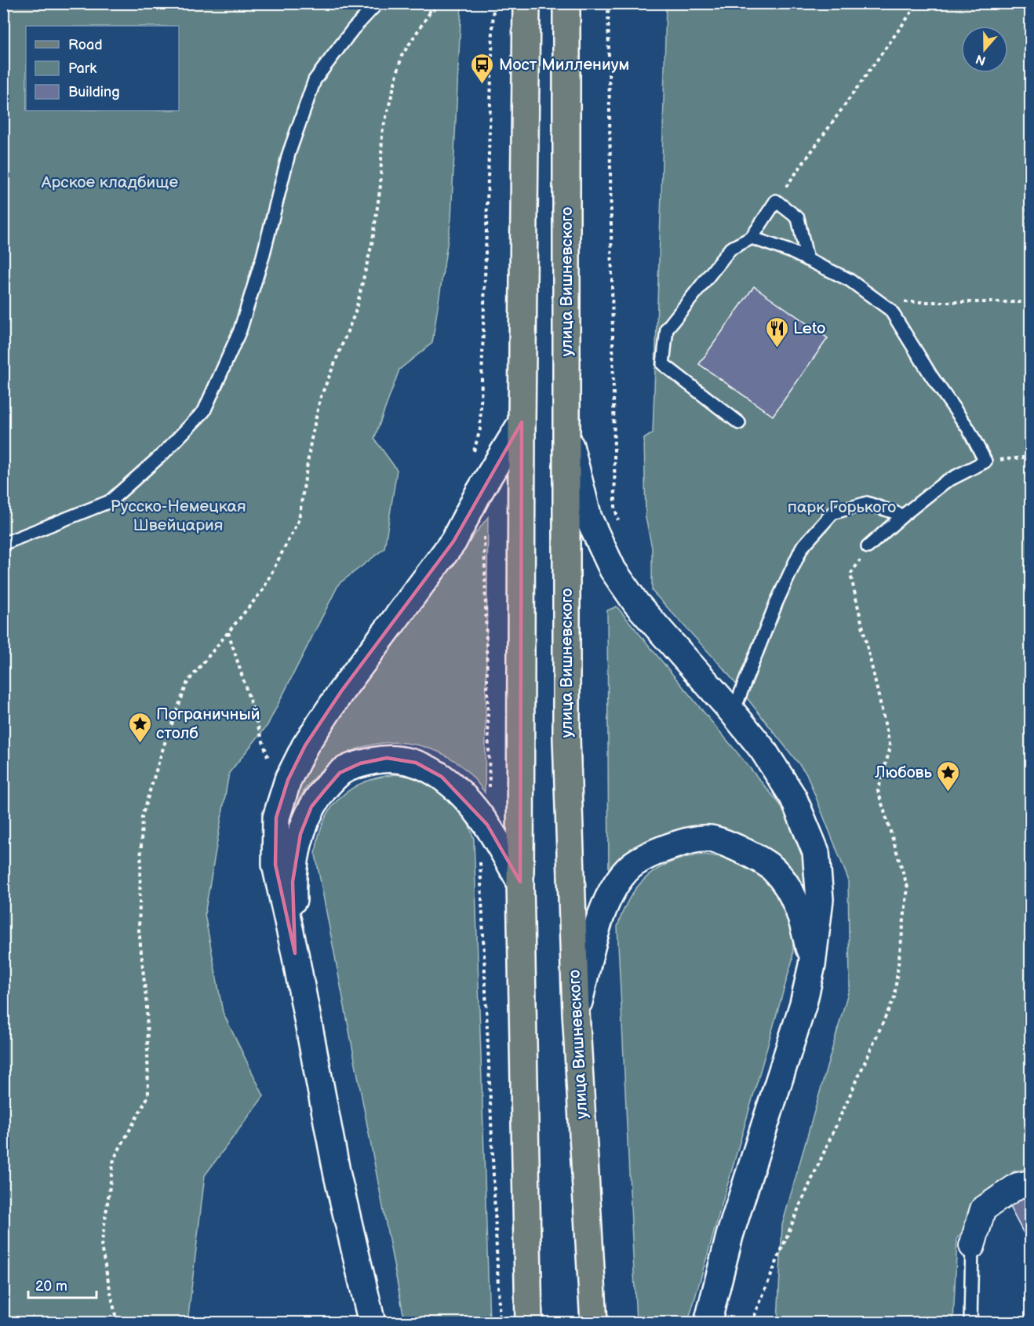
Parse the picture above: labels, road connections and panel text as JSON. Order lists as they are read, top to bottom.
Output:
{
  "streets": {
    "main road": ["улица Вишневского"]
  },
  "parks": ["Арское кладбище", "Русско-Немецкая Швейцария", "парк Горького"],
  "places": {
    "bus stop": ["Мост Миллениум"],
    "restaurant": ["Leto"],
    "place": ["Пограничный столб", "Любовь"]
  },
  "legend": ["Road", "Park", "Building"],
  "scale_bar": "20 m",
  "north": "bottom"
}
